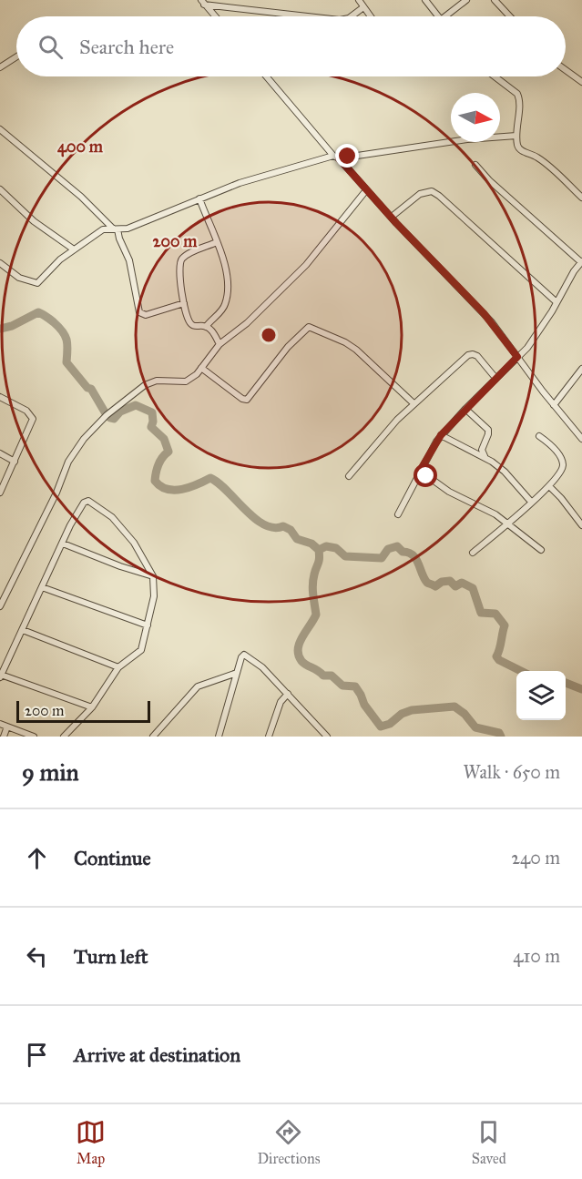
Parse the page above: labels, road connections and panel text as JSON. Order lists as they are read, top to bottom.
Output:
{
  "scale_bar": "200 m",
  "north": "right",
  "page": {
    "search": "Search here",
    "scale": "200 m",
    "heading": ["9 min", "Walk · 650 m"],
    "list": [
      ["Continue", "240 m"],
      ["Turn left", "410 m"],
      "Arrive at destination"
    ],
    "nav": ["Map", "Directions", "Saved"]
  },
  "rings": ["400 m", "200 m"]
}
